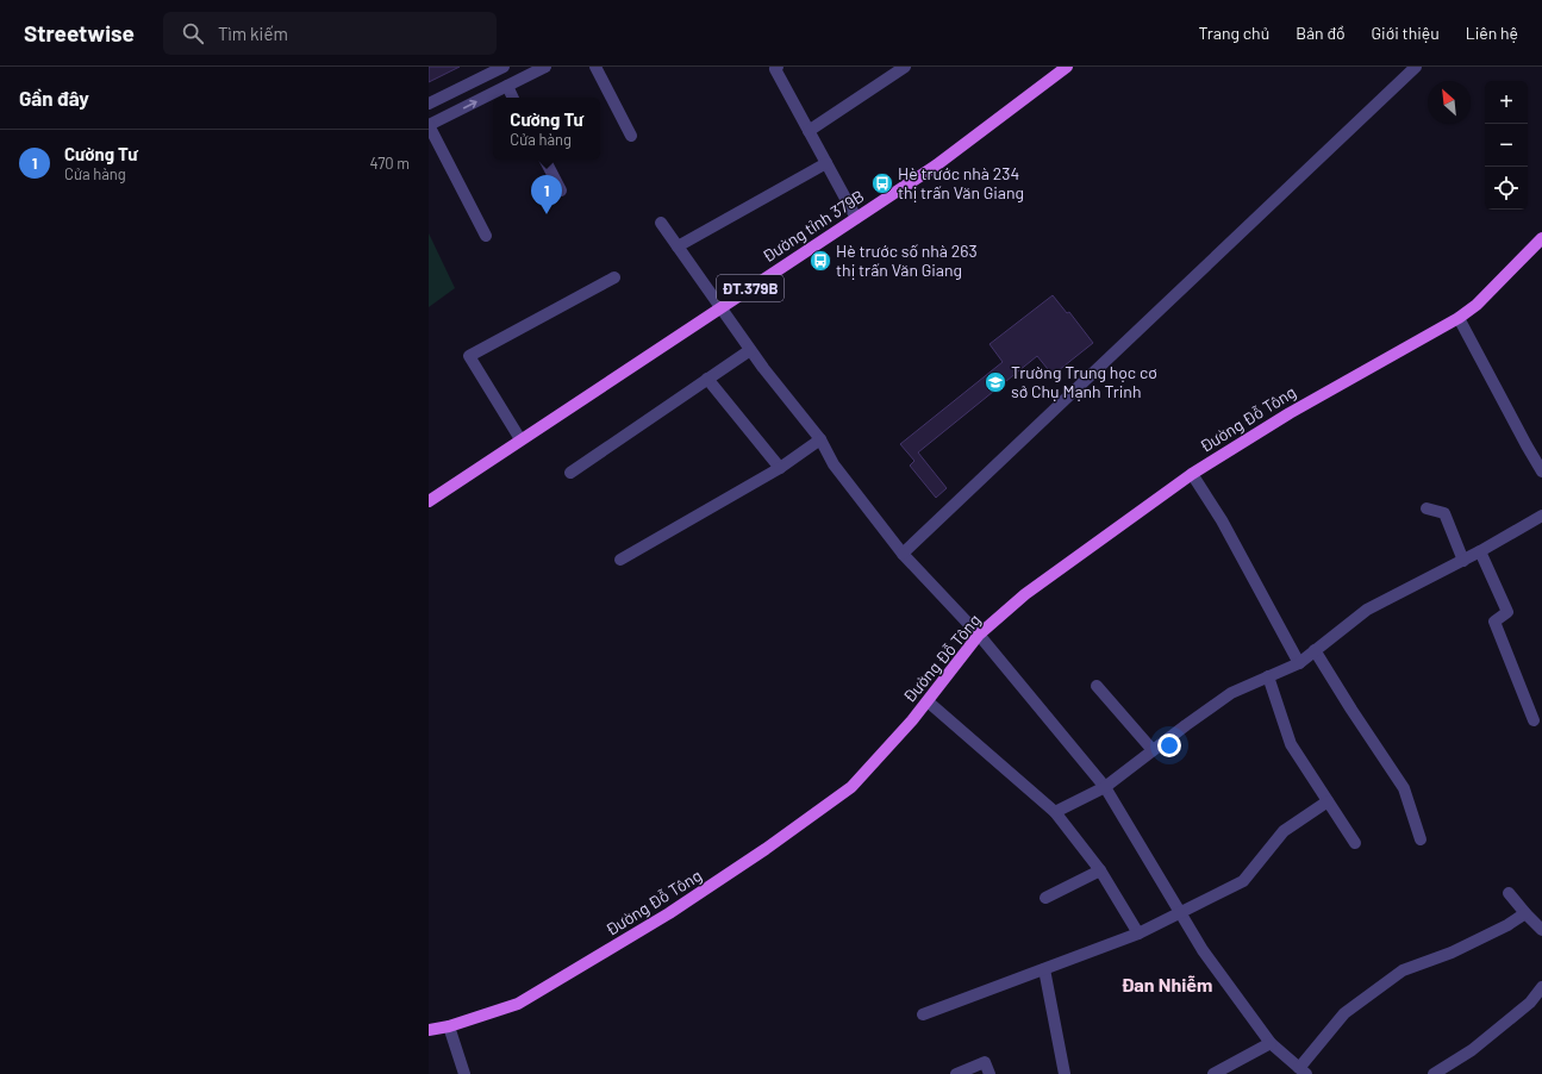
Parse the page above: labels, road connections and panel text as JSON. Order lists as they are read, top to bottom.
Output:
{
  "streets": {
    "main road": ["Đường tỉnh 379B", "ĐT.379B", "Đường Đỗ Tông"]
  },
  "districts": ["Đan Nhiễm"],
  "places": {
    "bus stop": ["Hè trước nhà 234 thị trấn Văn Giang", "Hè trước số nhà 263 thị trấn Văn Giang"],
    "school or university": ["Trường Trung học cơ sở Chụ Mạnh Trinh"]
  },
  "north": "top left",
  "page": {
    "header": "Streetwise",
    "search": "Tìm kiếm",
    "nav": [
      "Trang chủ",
      "Bản đồ",
      "Giới thiệu",
      "Liên hệ"
    ],
    "heading": "Gần đây",
    "map_buttons": ["+", "−"],
    "popup": ["Cường Tư", "Cửa hàng"],
    "list": [
      {
        "mark": "1",
        "name": "Cường Tư",
        "note": "Cửa hàng",
        "value": "470 m"
      }
    ],
    "pins": "1"
  }
}
